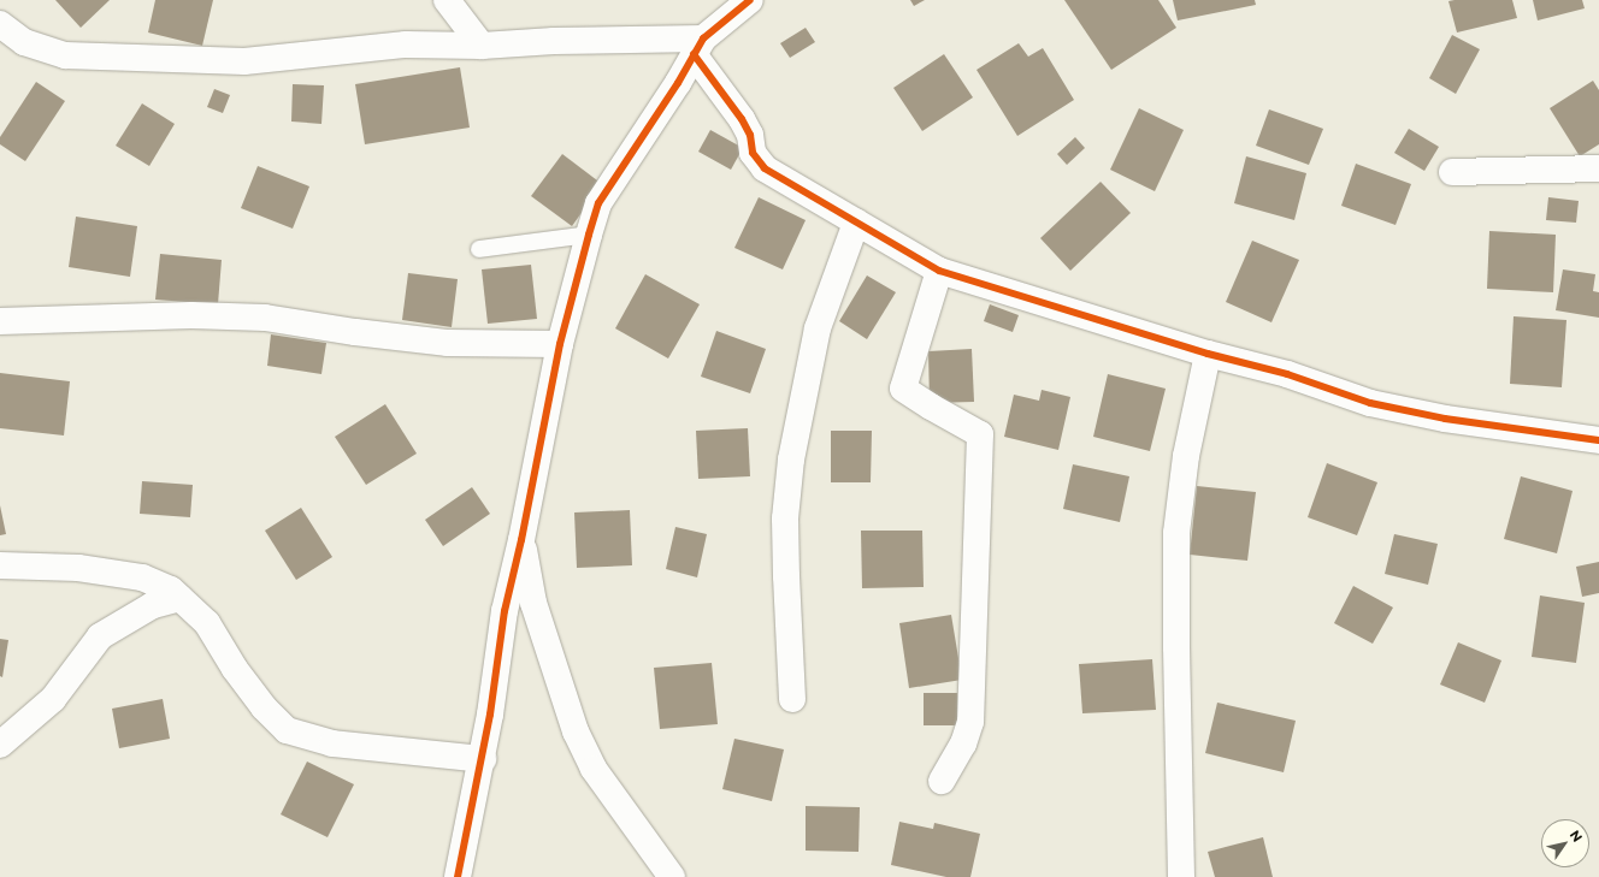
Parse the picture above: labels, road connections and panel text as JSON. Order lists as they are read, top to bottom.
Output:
{
  "north": "top right"
}
